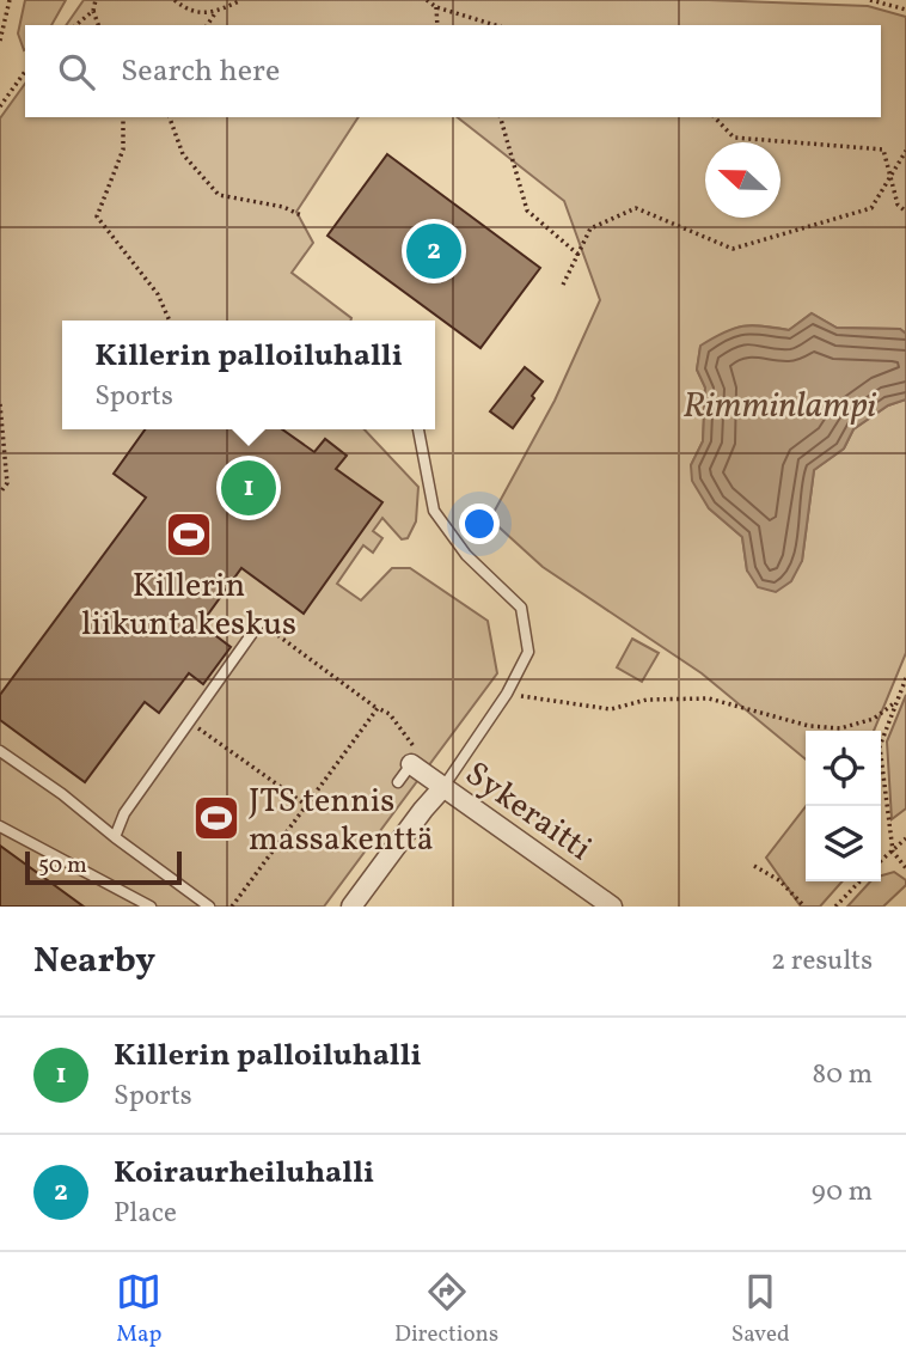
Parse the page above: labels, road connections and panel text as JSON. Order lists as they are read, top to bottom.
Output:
{
  "streets": {
    "street": ["Sykeraitti"]
  },
  "water": ["Rimminlampi"],
  "places": {
    "sports": ["Killerin liikuntakeskus", "JTS tennis massakenttä"]
  },
  "scale_bar": "50 m",
  "north": "left",
  "page": {
    "search": "Search here",
    "pins": ["2", "1"],
    "popup": ["Killerin palloiluhalli", "Sports"],
    "scale": "50 m",
    "heading": ["Nearby", "2 results"],
    "list": [
      {
        "mark": "1",
        "name": "Killerin palloiluhalli",
        "note": "Sports",
        "value": "80 m"
      },
      {
        "mark": "2",
        "name": "Koiraurheiluhalli",
        "note": "Place",
        "value": "90 m"
      }
    ],
    "nav": ["Map", "Directions", "Saved"]
  }
}
